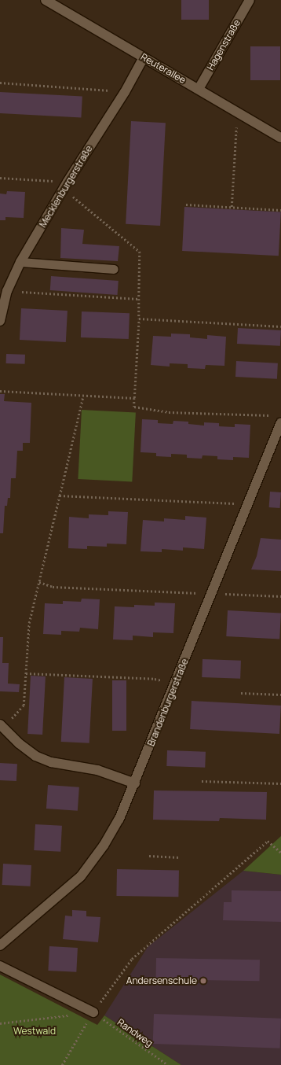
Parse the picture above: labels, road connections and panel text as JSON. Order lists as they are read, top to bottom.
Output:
{
  "streets": {
    "street": [
      "Hagenstraße",
      "Reuterallee",
      "Mecklenburgerstraße",
      "Brandenburgerstraße"
    ],
    "path": ["Randweg"]
  },
  "crossings": [
    ["Hagenstraße", "Reuterallee"],
    ["Reuterallee", "Mecklenburgerstraße"]
  ],
  "parks": ["Westwald"],
  "places": ["Andersenschule"]
}
